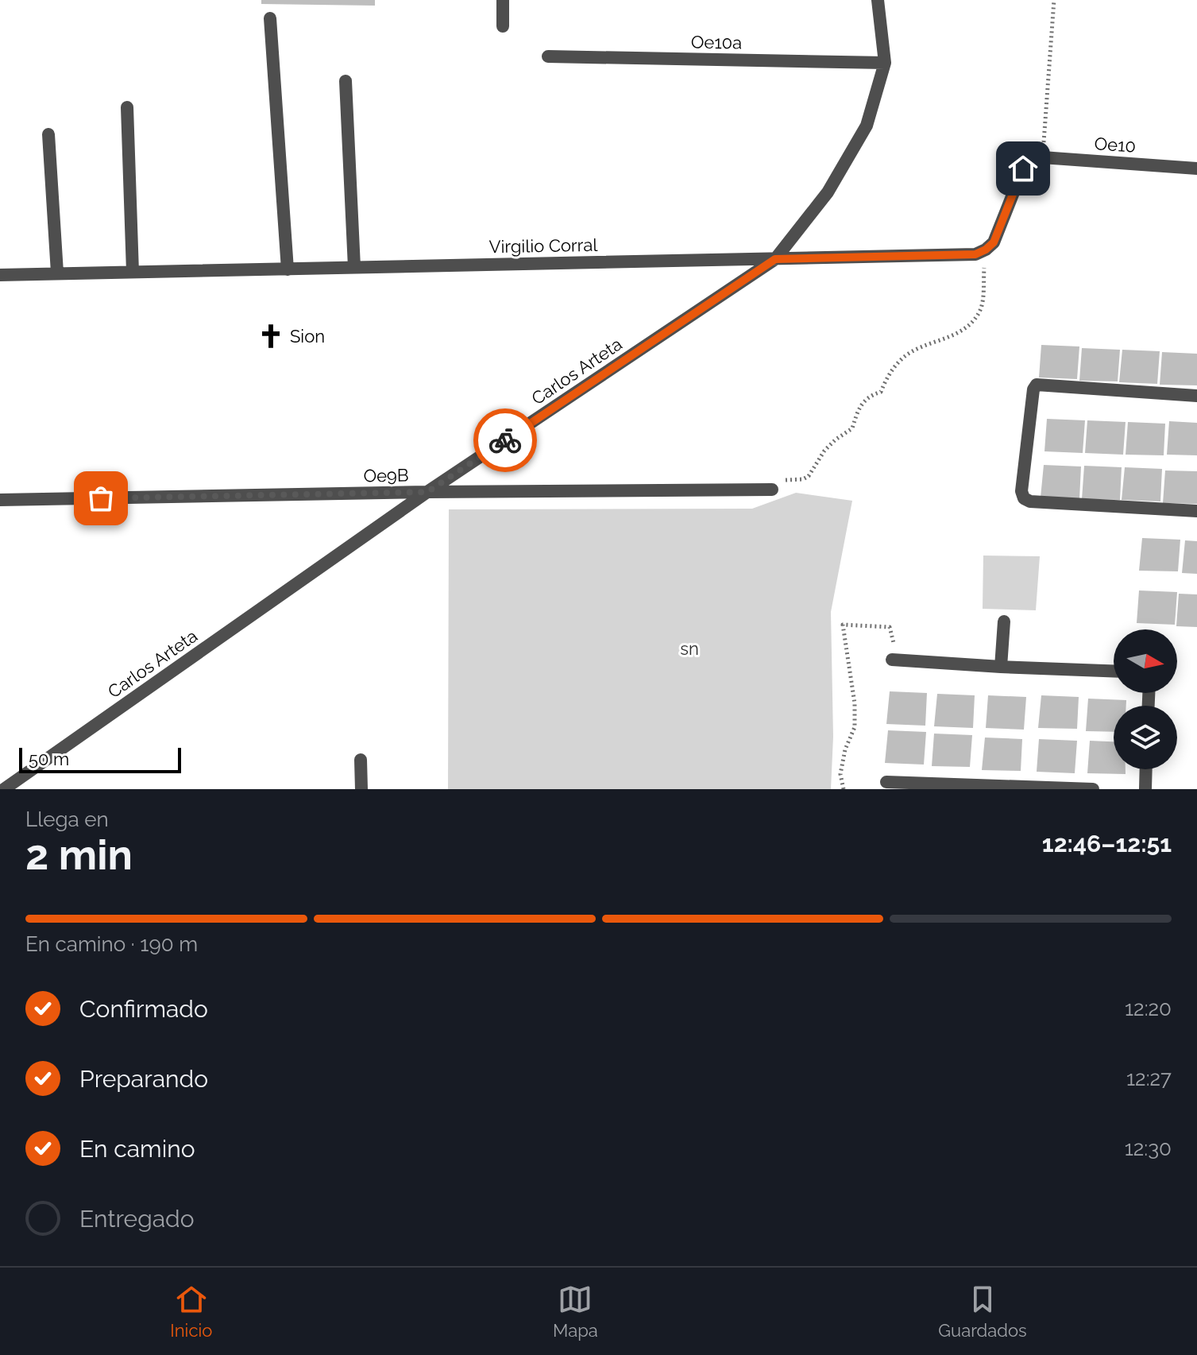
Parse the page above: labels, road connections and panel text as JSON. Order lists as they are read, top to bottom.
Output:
{
  "streets": {
    "street": [
      "Oe10a",
      "Oe10",
      "Virgilio Corral",
      "Carlos Arteta",
      "Oe9B"
    ]
  },
  "crossings": [
    ["Oe10a", "Carlos Arteta"],
    ["Virgilio Corral", "Carlos Arteta"],
    ["Carlos Arteta", "Oe9B"]
  ],
  "parks": ["sn"],
  "places": {
    "church": ["Sion"]
  },
  "scale_bar": "50 m",
  "north": "right",
  "page": {
    "scale": "50 m",
    "heading": ["2 min", "Llega en", "12:46–12:51"],
    "bar": "En camino · 190 m",
    "list": [
      ["Confirmado", "12:20"],
      ["Preparando", "12:27"],
      ["En camino", "12:30"],
      "Entregado"
    ],
    "tabs": ["Inicio", "Mapa", "Guardados"]
  }
}
